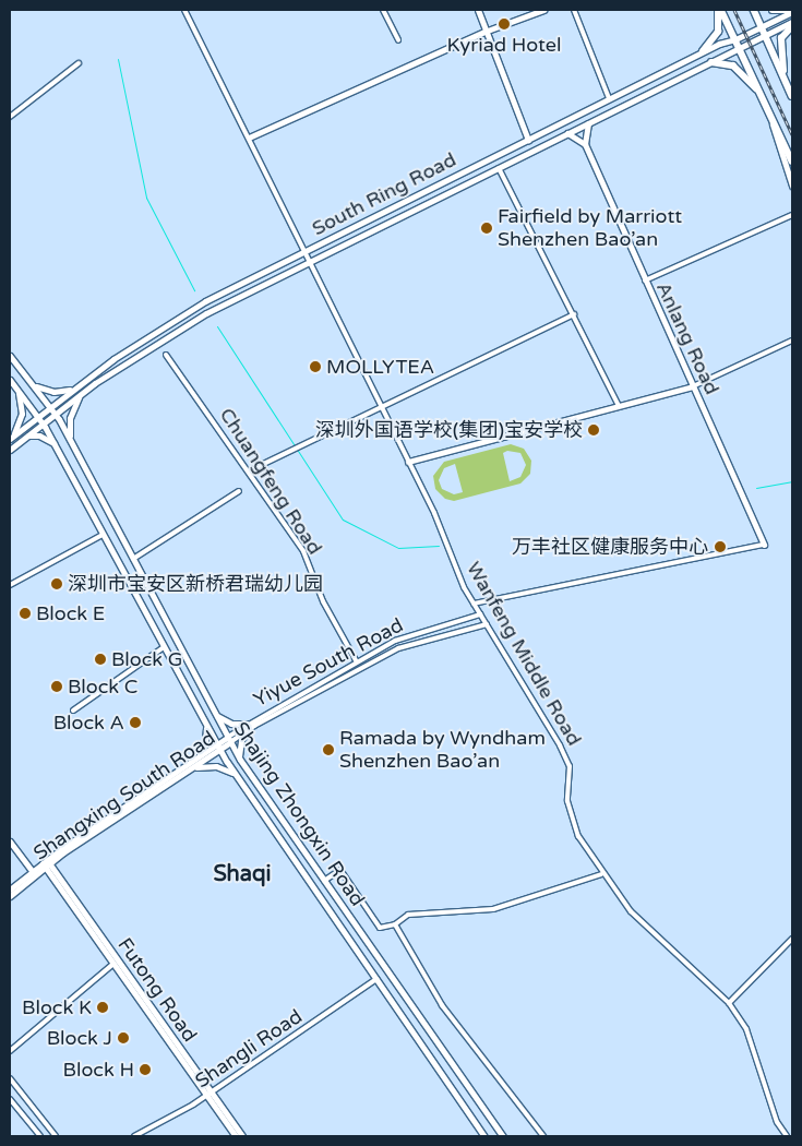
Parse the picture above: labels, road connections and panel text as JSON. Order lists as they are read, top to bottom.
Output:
{
  "streets": {
    "street": [
      "South Ring Road",
      "Anlang Road",
      "Chuangfeng Road",
      "Wanfeng Middle Road",
      "Yiyue South Road",
      "Shangxing South Road",
      "Shajing Zhongxin Road",
      "Futong Road",
      "Shangli Road"
    ]
  },
  "crossings": [
    ["South Ring Road", "Wanfeng Middle Road"],
    ["South Ring Road", "Shajing Zhongxin Road"],
    ["Chuangfeng Road", "Yiyue South Road"],
    ["Wanfeng Middle Road", "Yiyue South Road"],
    ["Yiyue South Road", "Shangxing South Road"],
    ["Yiyue South Road", "Shajing Zhongxin Road"],
    ["Shangxing South Road", "Shajing Zhongxin Road"],
    ["Shangxing South Road", "Futong Road"],
    ["Shajing Zhongxin Road", "Shangli Road"],
    ["Futong Road", "Shangli Road"]
  ],
  "districts": ["Shaqi"],
  "places": [
    "Kyriad Hotel",
    "Fairfield by Marriott Shenzhen Bao’an",
    "MOLLYTEA",
    "深圳外国语学校(集团)宝安学校",
    "万丰社区健康服务中心",
    "深圳市宝安区新桥君瑞幼儿园",
    "Block E",
    "Block G",
    "Block C",
    "Block A",
    "Ramada by Wyndham Shenzhen Bao’an",
    "Block K",
    "Block J",
    "Block H"
  ]
}
